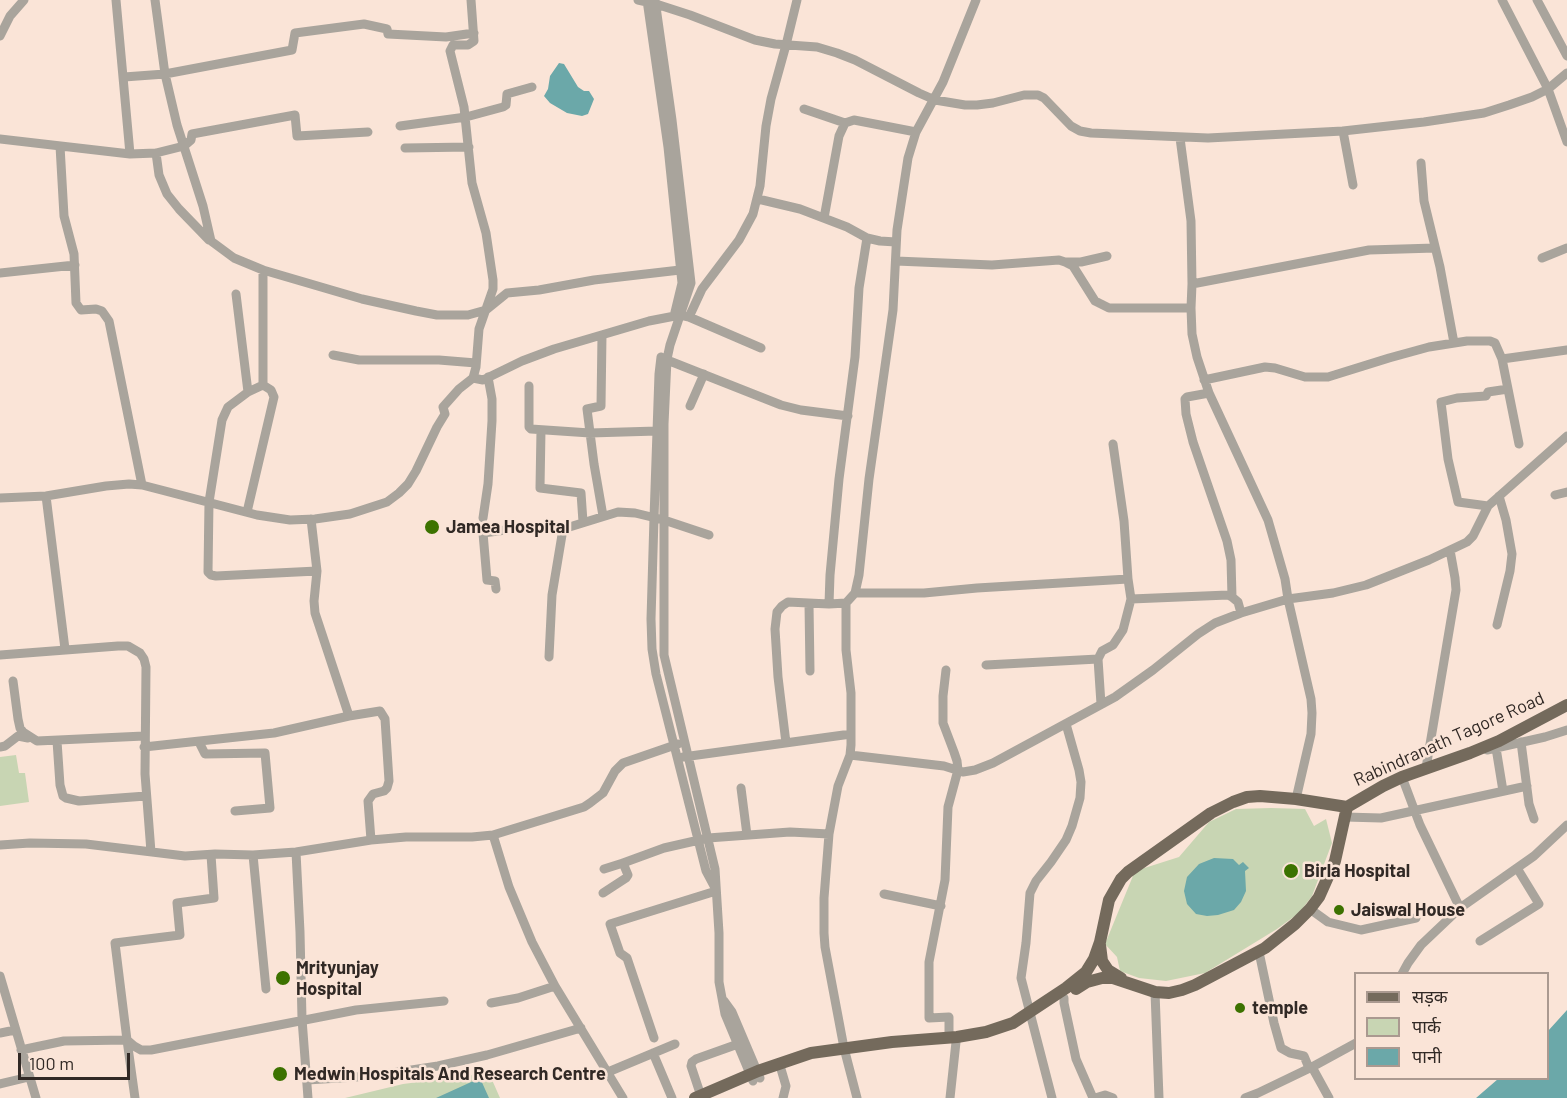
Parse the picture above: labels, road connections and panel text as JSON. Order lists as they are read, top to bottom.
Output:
{
  "streets": {
    "main road": ["Rabindranath Tagore Road"]
  },
  "places": [
    "Jamea Hospital",
    "Birla Hospital",
    "Jaiswal House",
    "Mrityunjay Hospital",
    "temple",
    "Medwin Hospitals And Research Centre"
  ],
  "legend": ["सड़क", "पार्क", "पानी"],
  "scale_bar": "100 m"
}
